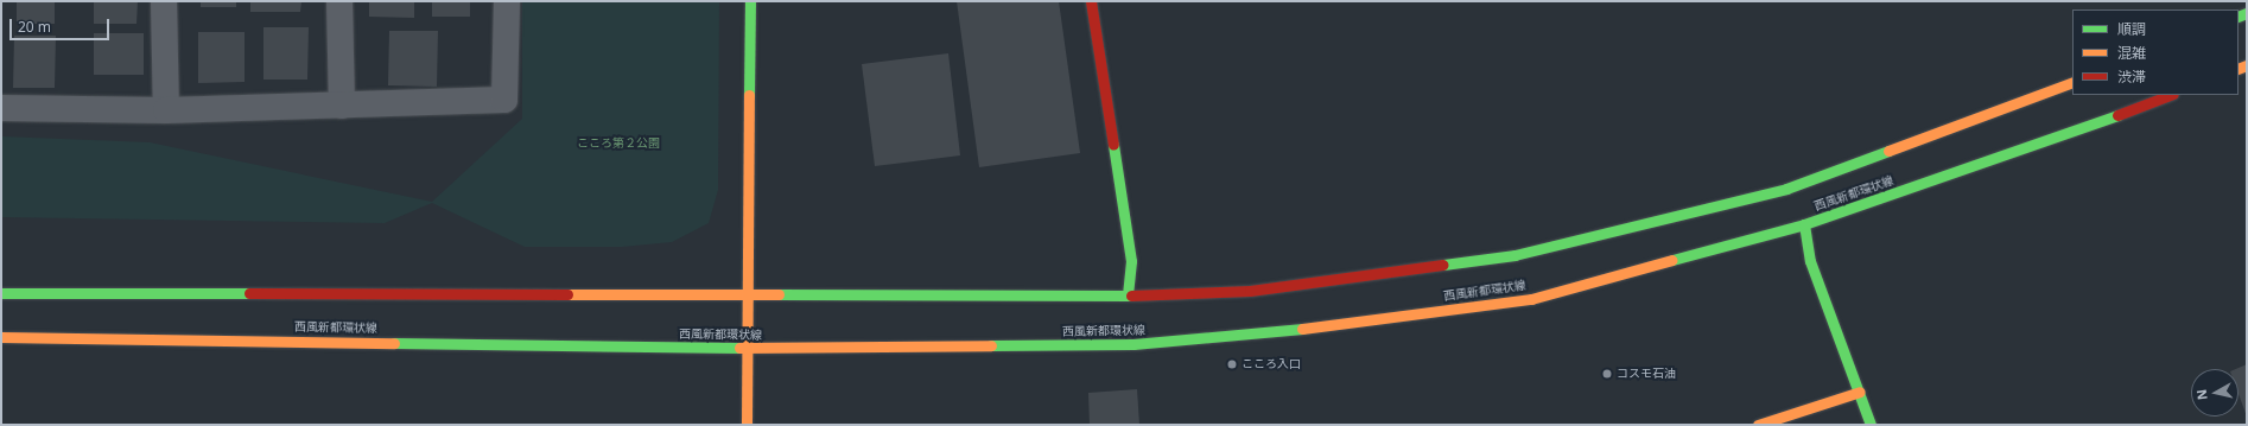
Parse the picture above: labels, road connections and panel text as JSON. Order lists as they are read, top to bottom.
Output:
{
  "streets": {
    "street": ["西風新都環状線"]
  },
  "parks": ["こころ第２公園"],
  "places": ["こころ入口", "コスモ石油"],
  "legend": ["順調", "混雑", "渋滞"],
  "scale_bar": "20 m",
  "north": "left"
}
